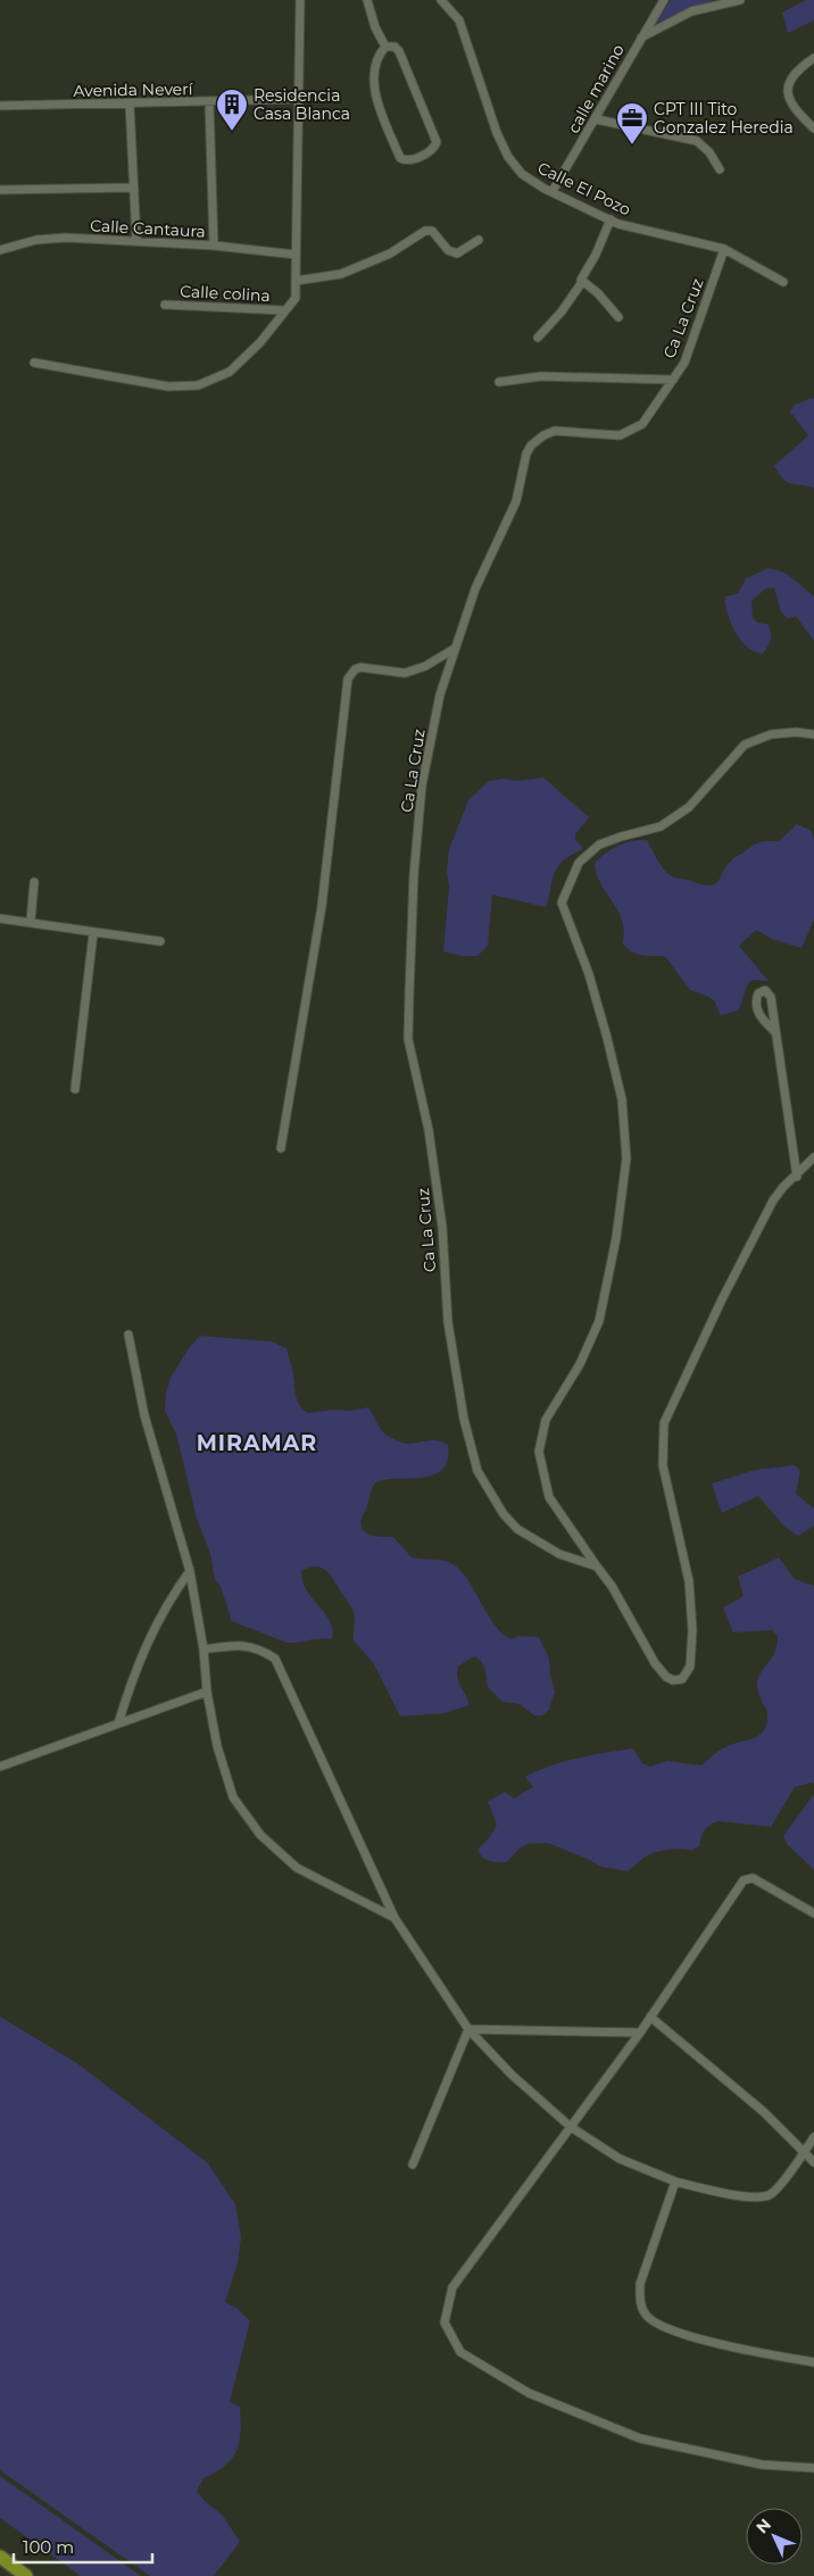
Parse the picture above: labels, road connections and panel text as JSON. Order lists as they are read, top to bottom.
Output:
{
  "streets": {
    "street": [
      "calle marino",
      "Avenida Neverí",
      "Calle El Pozo",
      "Calle Cantaura",
      "Calle colina",
      "Ca La Cruz"
    ]
  },
  "crossings": [
    ["calle marino", "Calle El Pozo"],
    ["Calle El Pozo", "Ca La Cruz"]
  ],
  "districts": ["MIRAMAR"],
  "places": {
    "building": ["Residencia Casa Blanca"],
    "office": ["CPT III Tito Gonzalez Heredia"]
  },
  "scale_bar": "100 m",
  "north": "top left"
}
